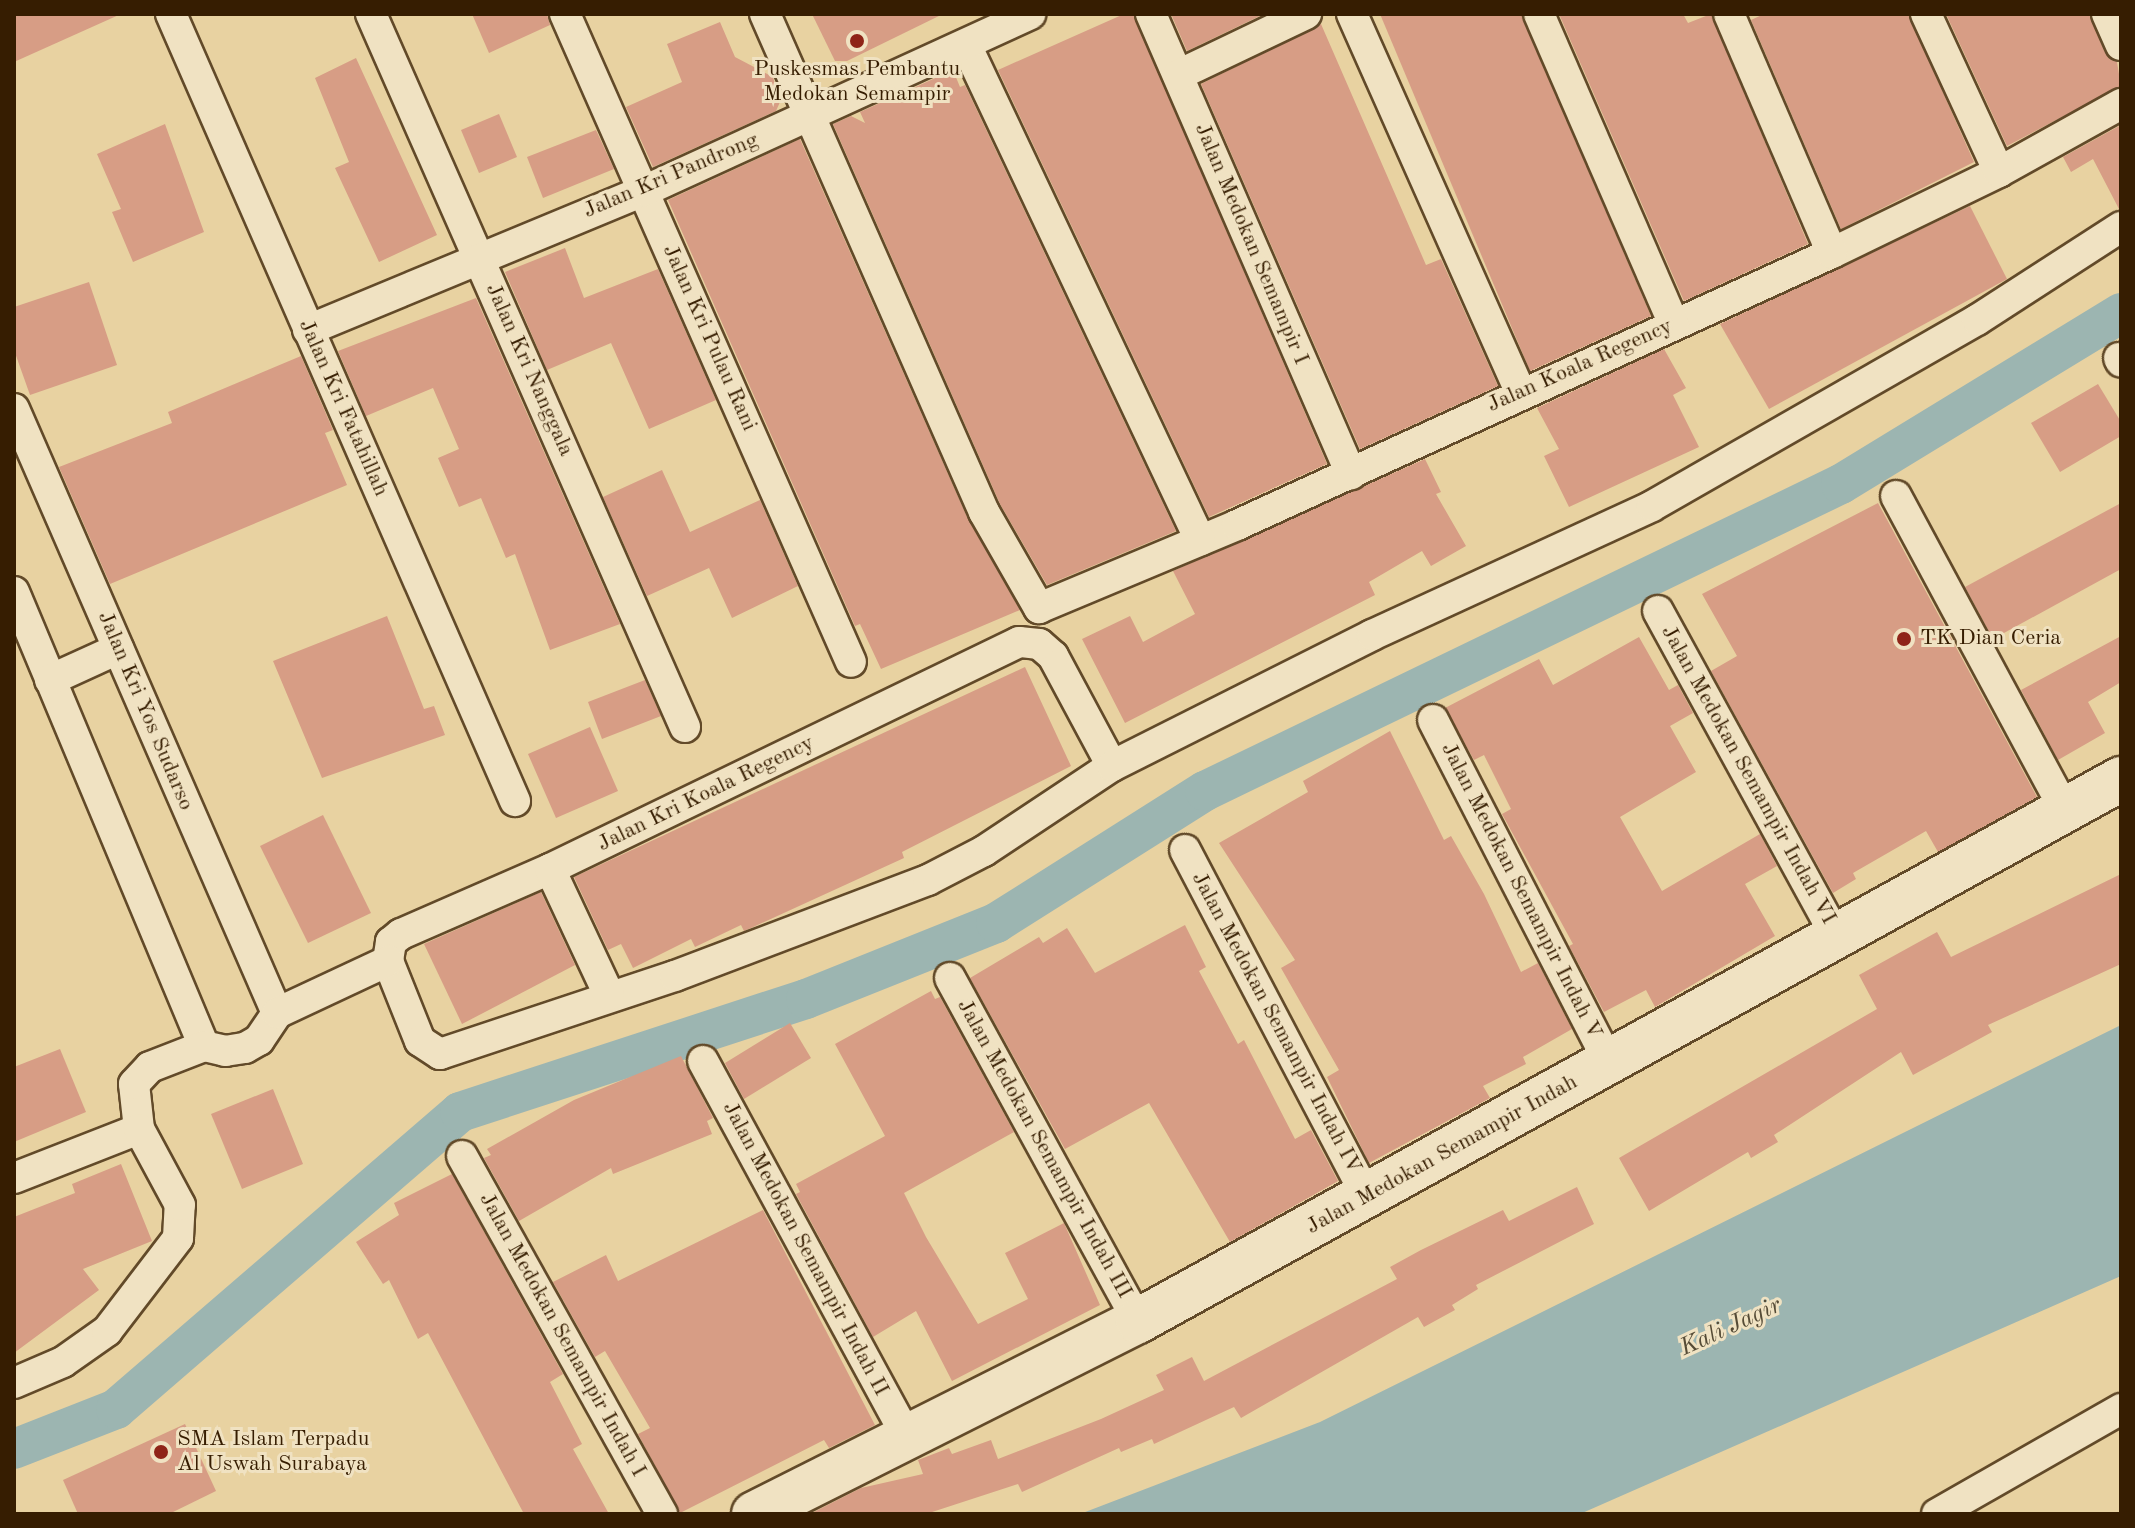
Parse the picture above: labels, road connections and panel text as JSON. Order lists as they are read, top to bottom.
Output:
{
  "streets": {
    "street": [
      "Jalan Kri Pandrong",
      "Jalan Medokan Semampir I",
      "Jalan Kri Pulau Rani",
      "Jalan Koala Regency",
      "Jalan Kri Nanggala",
      "Jalan Kri Fatahillah",
      "Jalan Kri Yos Sudarso",
      "Jalan Medokan Semampir Indah VI",
      "Jalan Kri Koala Regency",
      "Jalan Medokan Semampir Indah V",
      "Jalan Medokan Semampir Indah IV",
      "Jalan Medokan Semampir Indah III",
      "Jalan Medokan Semampir Indah",
      "Jalan Medokan Semampir Indah II",
      "Jalan Medokan Semampir Indah I"
    ]
  },
  "crossings": [
    ["Jalan Kri Pandrong", "Jalan Kri Pulau Rani"],
    ["Jalan Kri Pandrong", "Jalan Koala Regency"],
    ["Jalan Kri Pandrong", "Jalan Kri Nanggala"],
    ["Jalan Kri Pandrong", "Jalan Kri Fatahillah"],
    ["Jalan Medokan Semampir I", "Jalan Koala Regency"],
    ["Jalan Kri Yos Sudarso", "Jalan Kri Koala Regency"],
    ["Jalan Medokan Semampir Indah VI", "Jalan Medokan Semampir Indah"],
    ["Jalan Medokan Semampir Indah V", "Jalan Medokan Semampir Indah"],
    ["Jalan Medokan Semampir Indah IV", "Jalan Medokan Semampir Indah"],
    ["Jalan Medokan Semampir Indah III", "Jalan Medokan Semampir Indah"],
    ["Jalan Medokan Semampir Indah", "Jalan Medokan Semampir Indah II"]
  ],
  "water": ["Kali Jagir"],
  "places": ["Puskesmas Pembantu Medokan Semampir", "TK Dian Ceria", "SMA Islam Terpadu Al Uswah Surabaya"]
}
